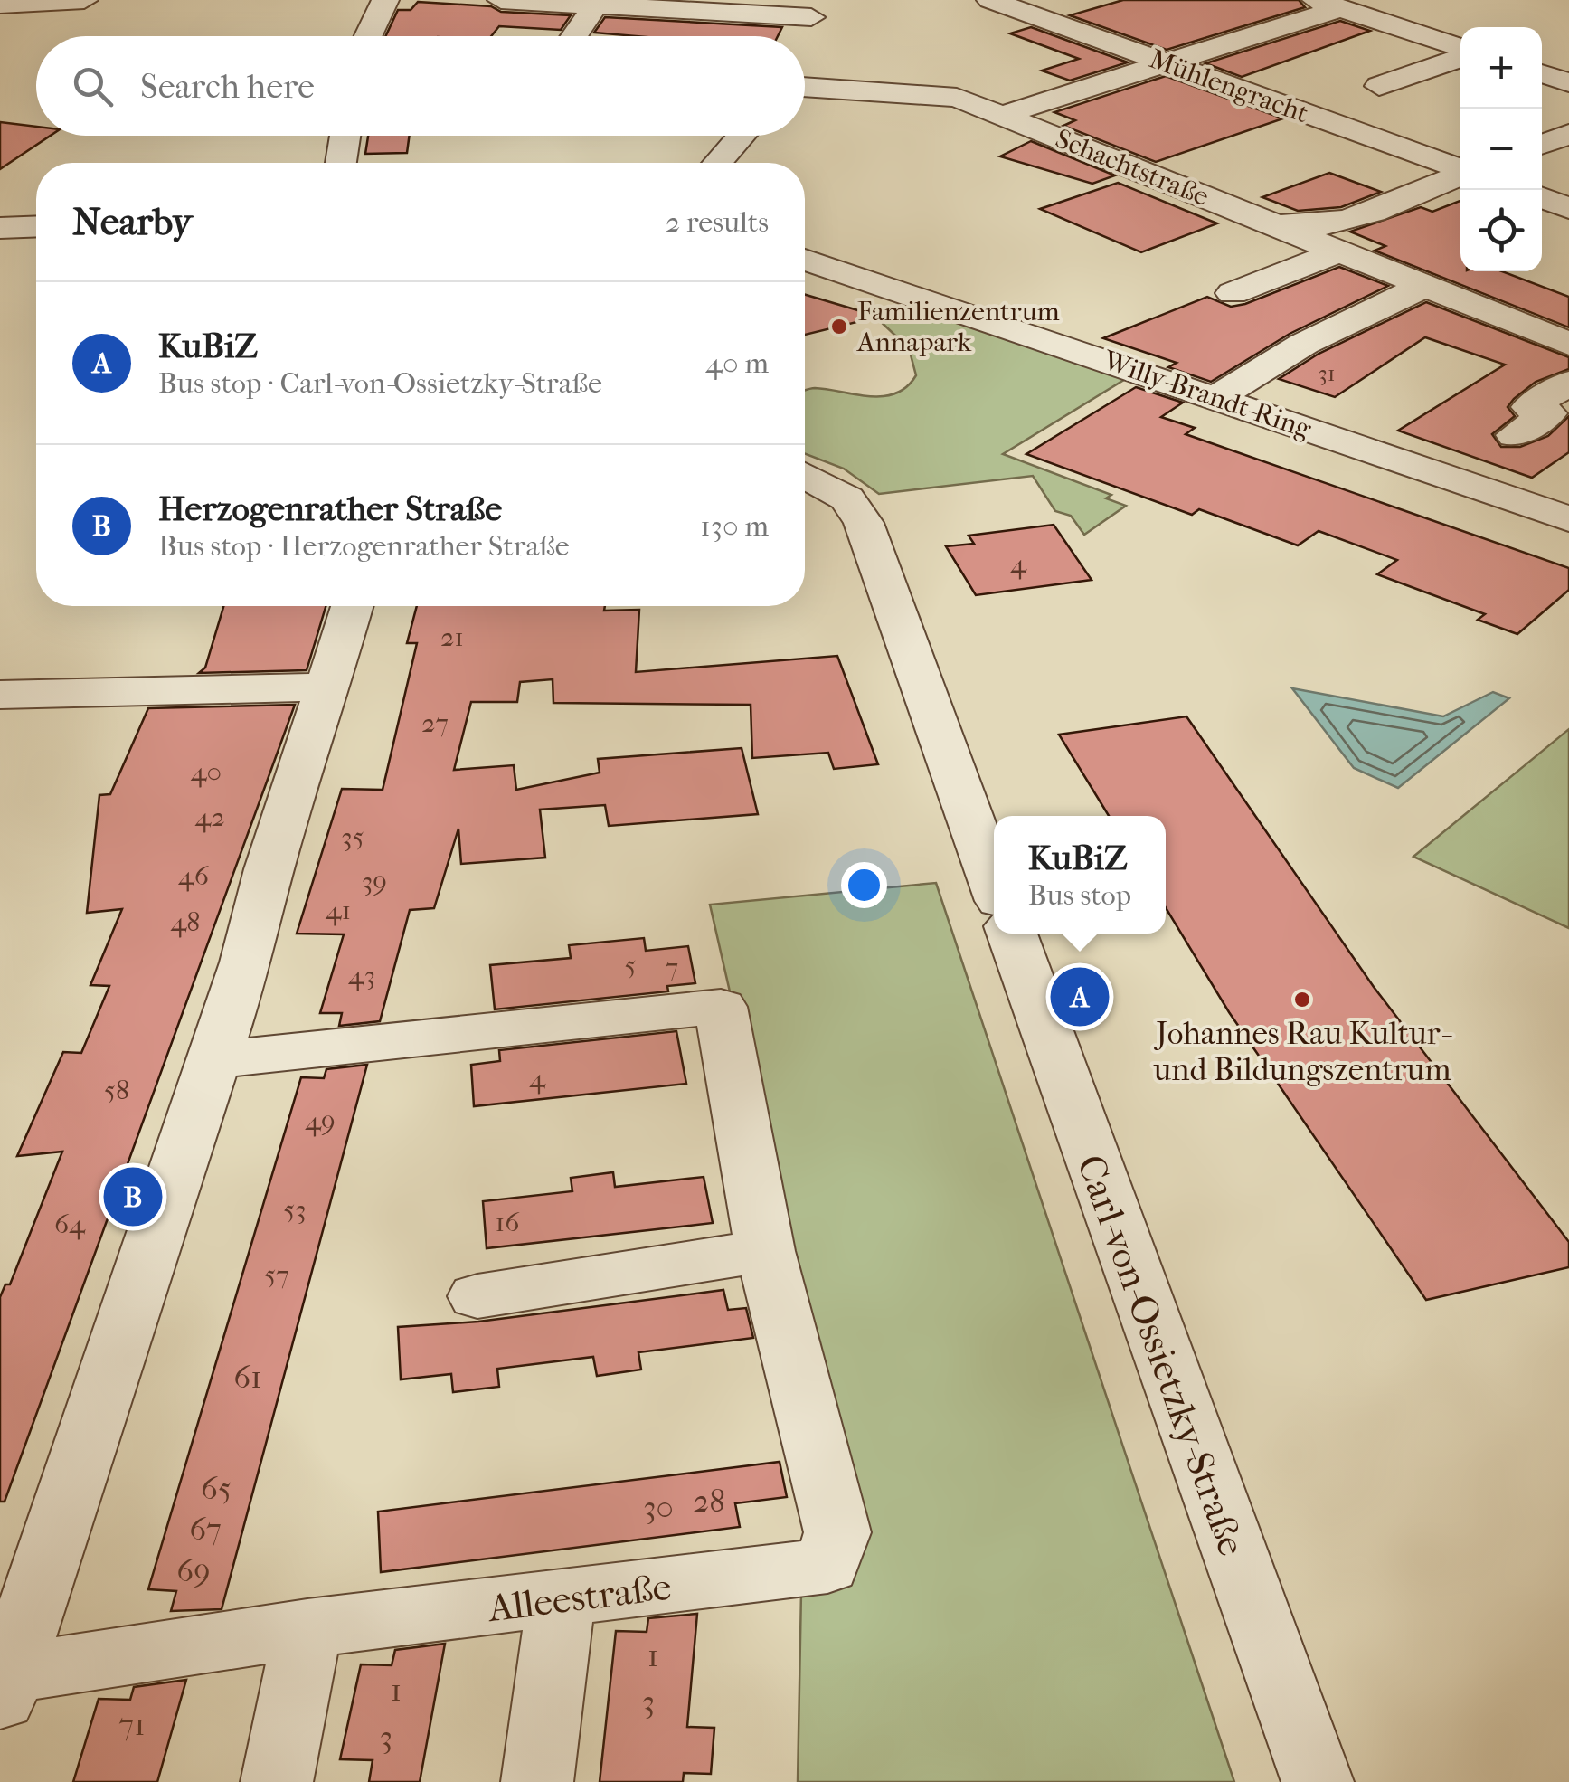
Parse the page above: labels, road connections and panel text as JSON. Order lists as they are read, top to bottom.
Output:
{
  "streets": {
    "street": [
      "Mühlengracht",
      "Schachtstraße",
      "Willy-Brandt-Ring",
      "Carl-von-Ossietzky-Straße",
      "Alleestraße"
    ]
  },
  "places": ["Familienzentrum Annapark", "Johannes Rau Kultur- und Bildungszentrum"],
  "house_numbers": [
    "31",
    "4",
    "21",
    "27",
    "40",
    "42",
    "35",
    "46",
    "39",
    "41",
    "48",
    "5",
    "7",
    "43",
    "4",
    "58",
    "49",
    "53",
    "16",
    "64",
    "57",
    "61",
    "65",
    "28",
    "30",
    "67",
    "69",
    "1",
    "1",
    "3",
    "71",
    "3"
  ],
  "page": {
    "map_buttons": ["+", "−"],
    "search": "Search here",
    "heading": ["Nearby", "2 results"],
    "list": [
      {
        "mark": "A",
        "name": "KuBiZ",
        "note": "Bus stop · Carl-von-Ossietzky-Straße",
        "value": "40 m"
      },
      {
        "mark": "B",
        "name": "Herzogenrather Straße",
        "note": "Bus stop · Herzogenrather Straße",
        "value": "130 m"
      }
    ],
    "popup": ["KuBiZ", "Bus stop"],
    "pins": ["A", "B"]
  }
}
